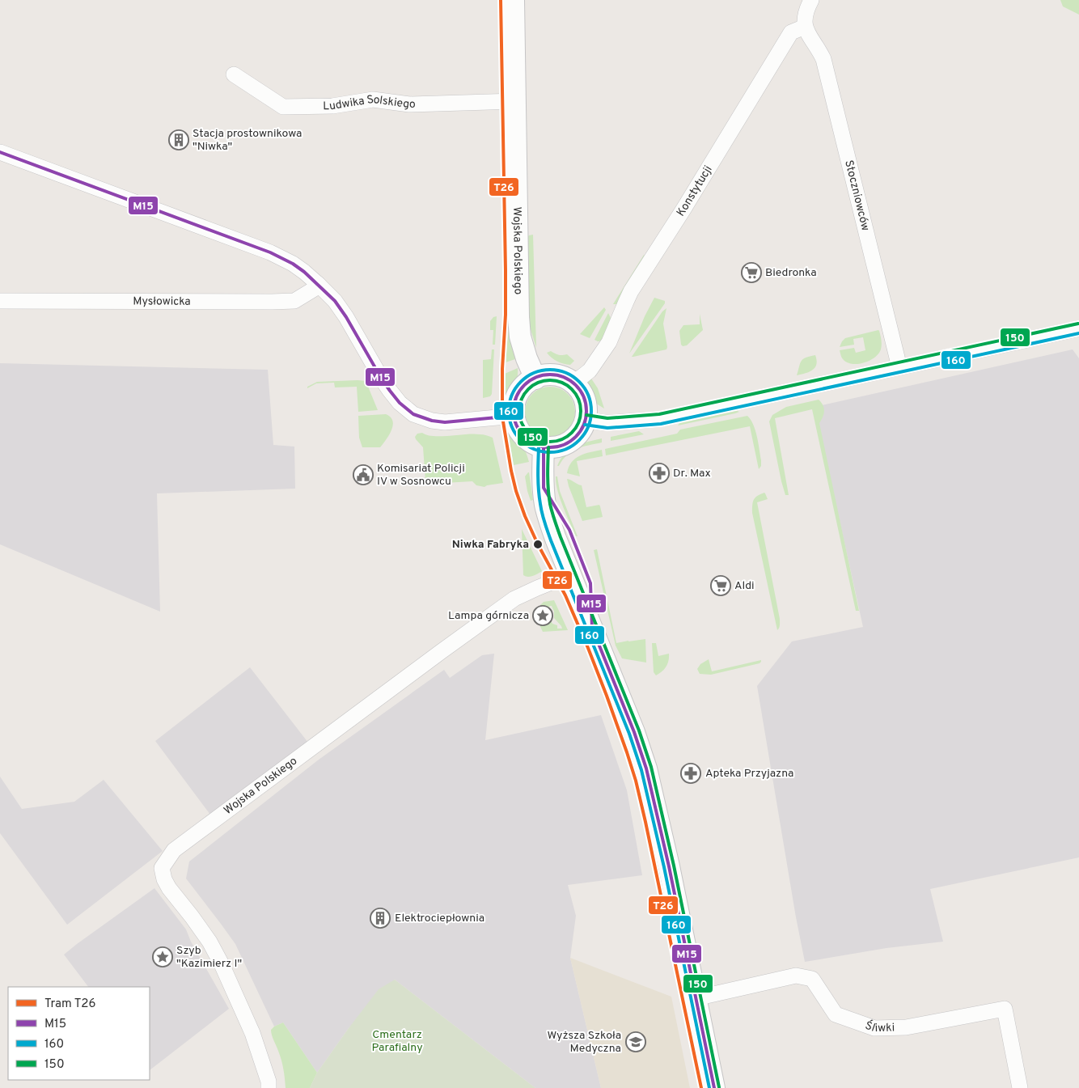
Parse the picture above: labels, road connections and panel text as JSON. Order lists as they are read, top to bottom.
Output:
{
  "streets": {
    "main road": ["Wojska Polskiego"],
    "street": [
      "Ludwika Solskiego",
      "Konstytucji",
      "Stoczniowców",
      "Mysłowicka",
      "Śliwki"
    ]
  },
  "crossings": [
    ["Ludwika Solskiego", "Wojska Polskiego"],
    ["Konstytucji", "Stoczniowców"],
    ["Konstytucji", "Wojska Polskiego"]
  ],
  "parks": ["Cmentarz Parafialny"],
  "places": {
    "building": ["Stacja prostownikowa \"Niwka\"", "Elektrociepłownia"],
    "supermarket": ["Biedronka", "Aldi"],
    "pharmacy": ["Dr. Max", "Apteka Przyjazna"],
    "public building": ["Komisariat Policji IV w Sosnowcu"],
    "other": ["Niwka Fabryka"],
    "place": ["Lampa górnicza", "Szyb \"Kazimierz I\""],
    "school or university": ["Wyższa Szkoła Medyczna"]
  },
  "lines": [
    "tram line T26",
    "transit line M15",
    "transit line 150",
    "transit line 160"
  ],
  "legend": [
    "Tram T26",
    "M15",
    "160",
    "150"
  ]
}
